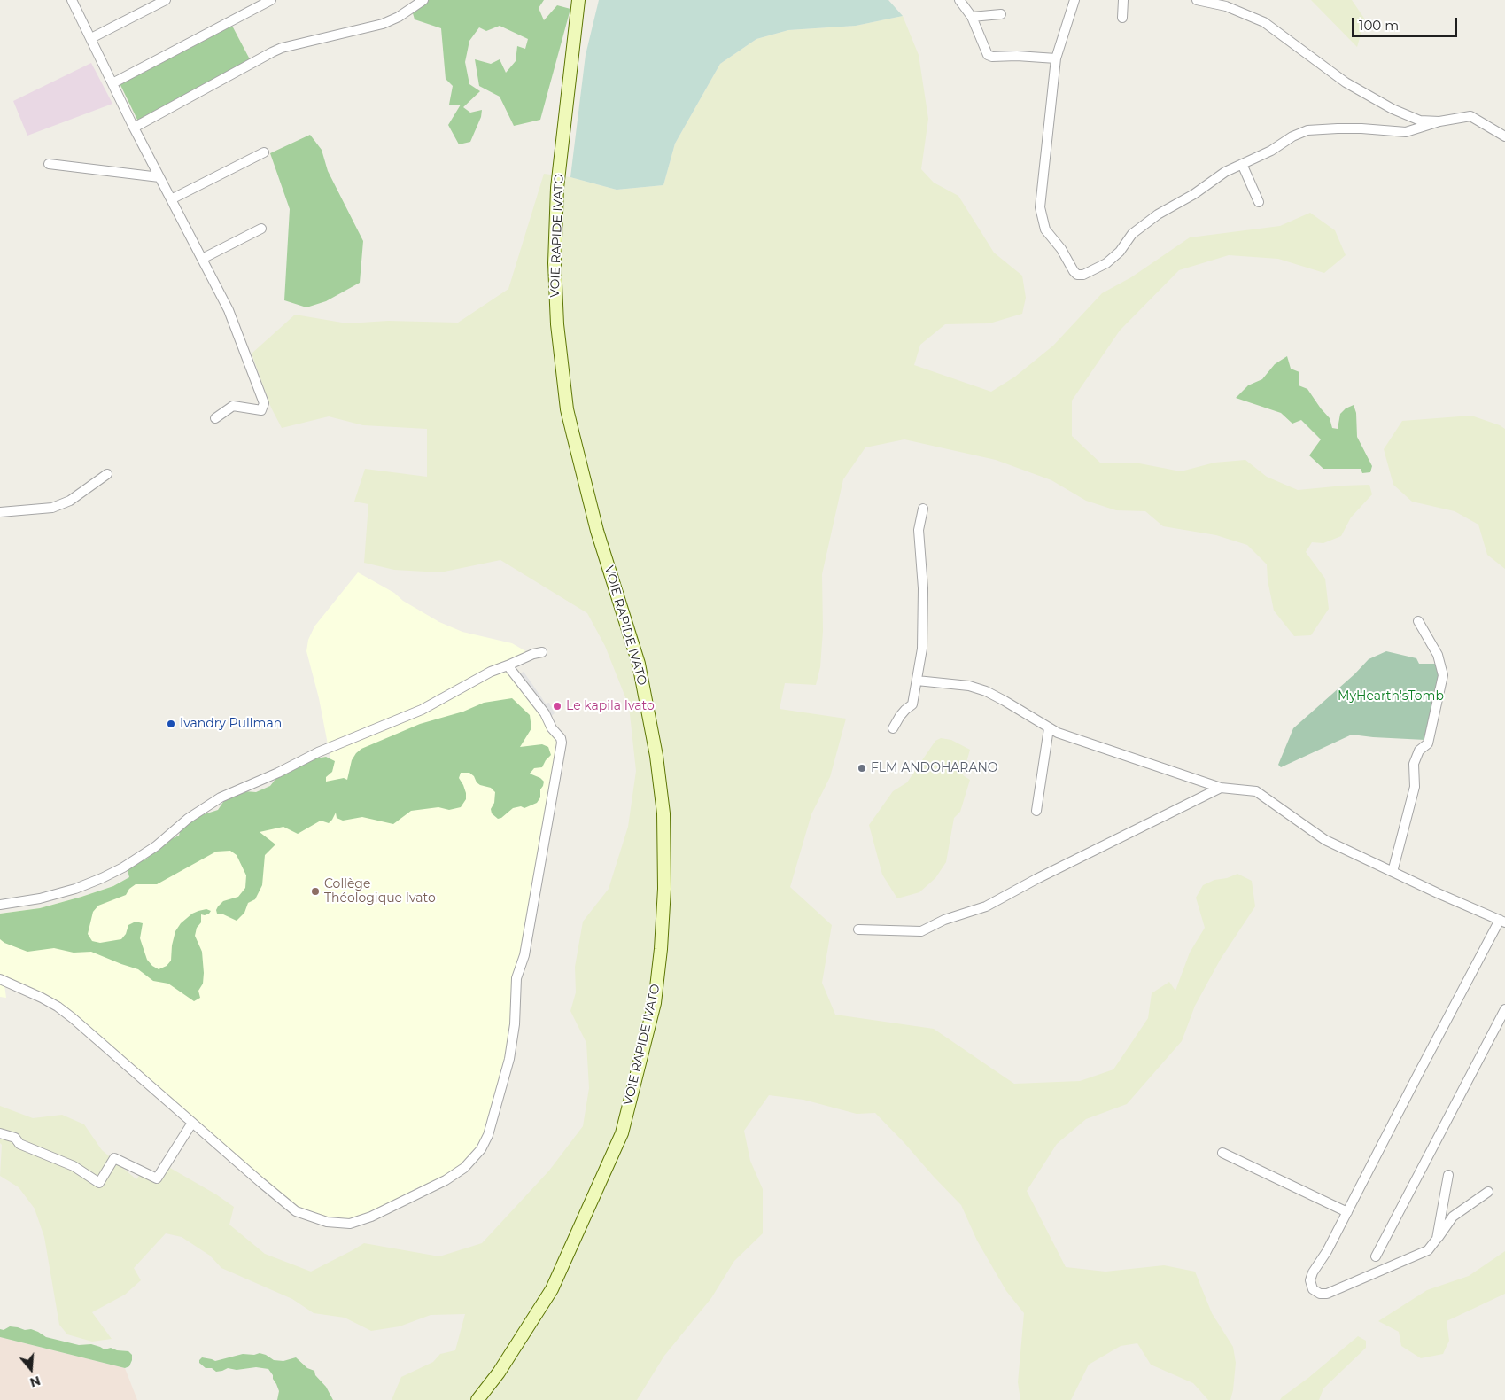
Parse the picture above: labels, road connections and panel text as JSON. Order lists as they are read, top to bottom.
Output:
{
  "streets": {
    "main road": ["VOIE RAPIDE IVATO"]
  },
  "parks": ["MyHearth'sTomb"],
  "places": [
    "Le kapila Ivato",
    "Ivandry Pullman",
    "FLM ANDOHARANO",
    "Collège Théologique Ivato"
  ],
  "scale_bar": "100 m",
  "north": "bottom"
}
